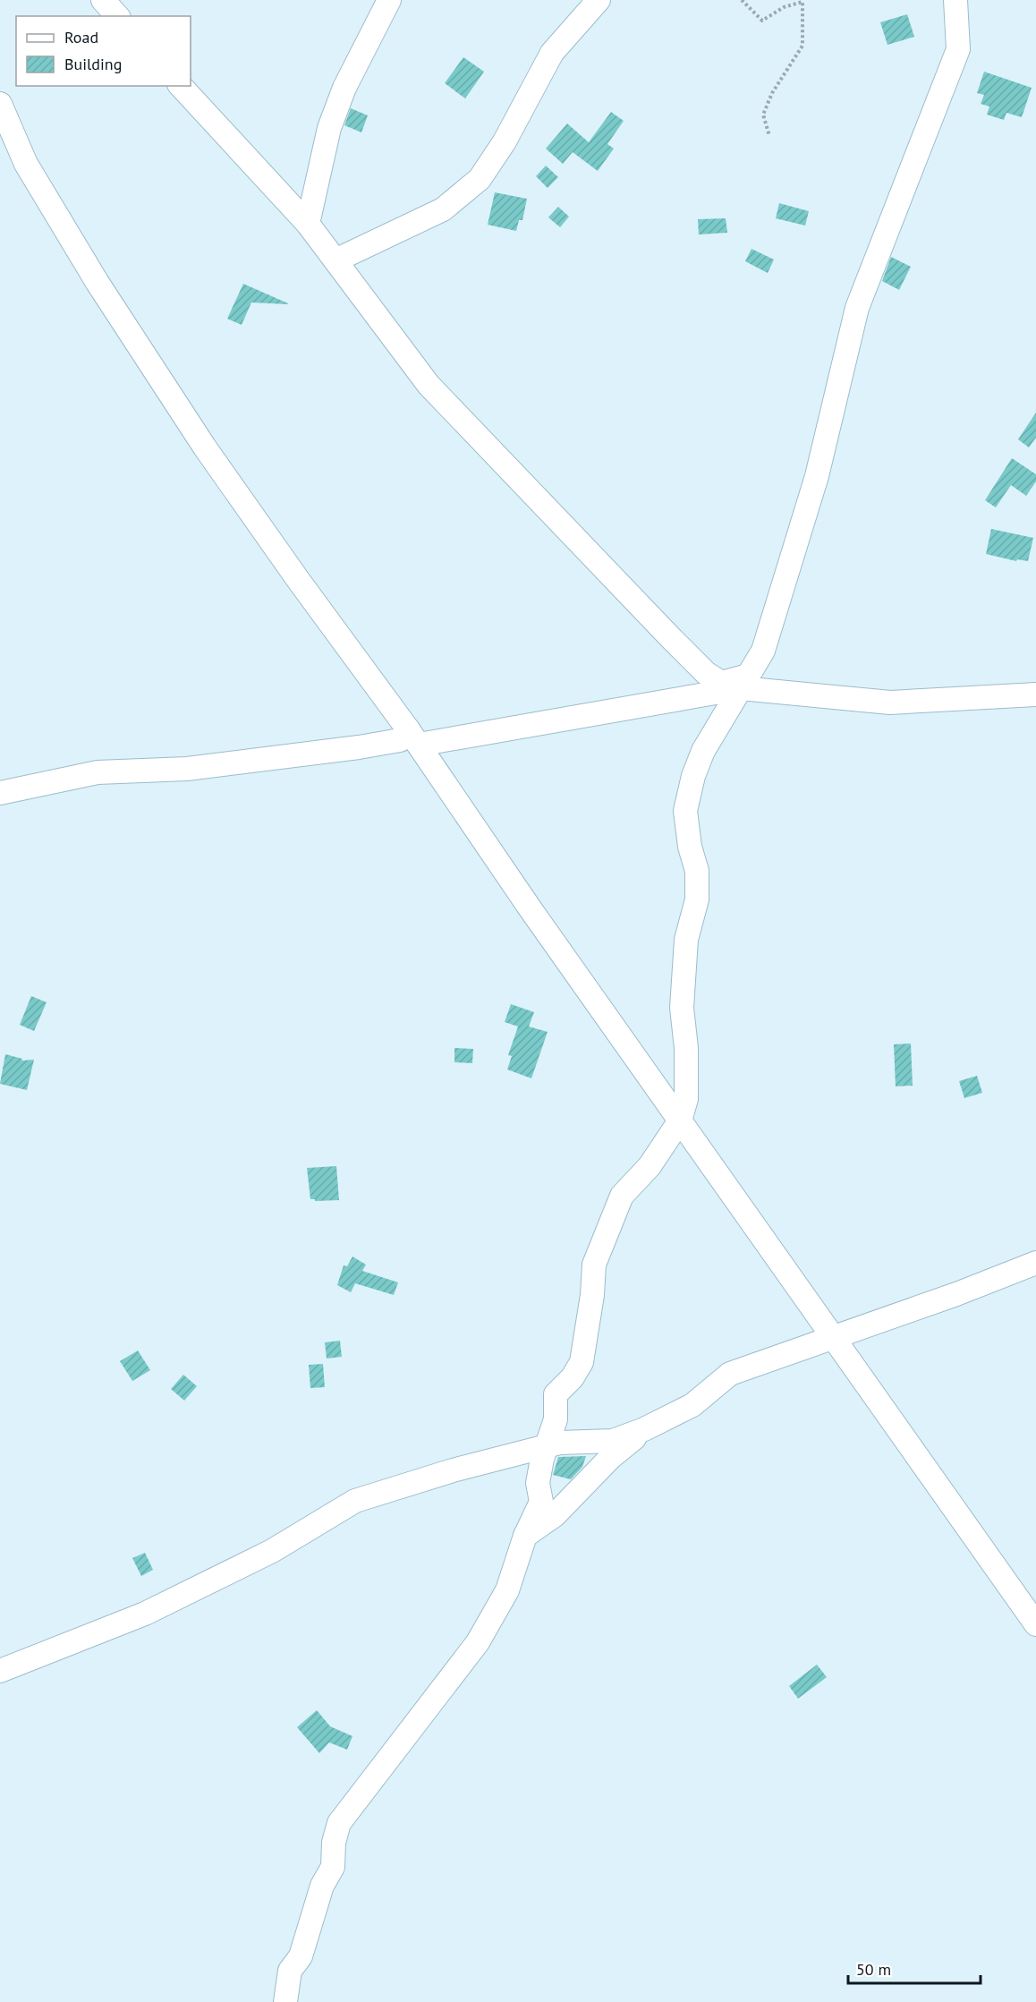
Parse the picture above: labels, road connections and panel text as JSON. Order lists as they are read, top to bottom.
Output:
{
  "legend": ["Road", "Building"],
  "scale_bar": "50 m"
}
